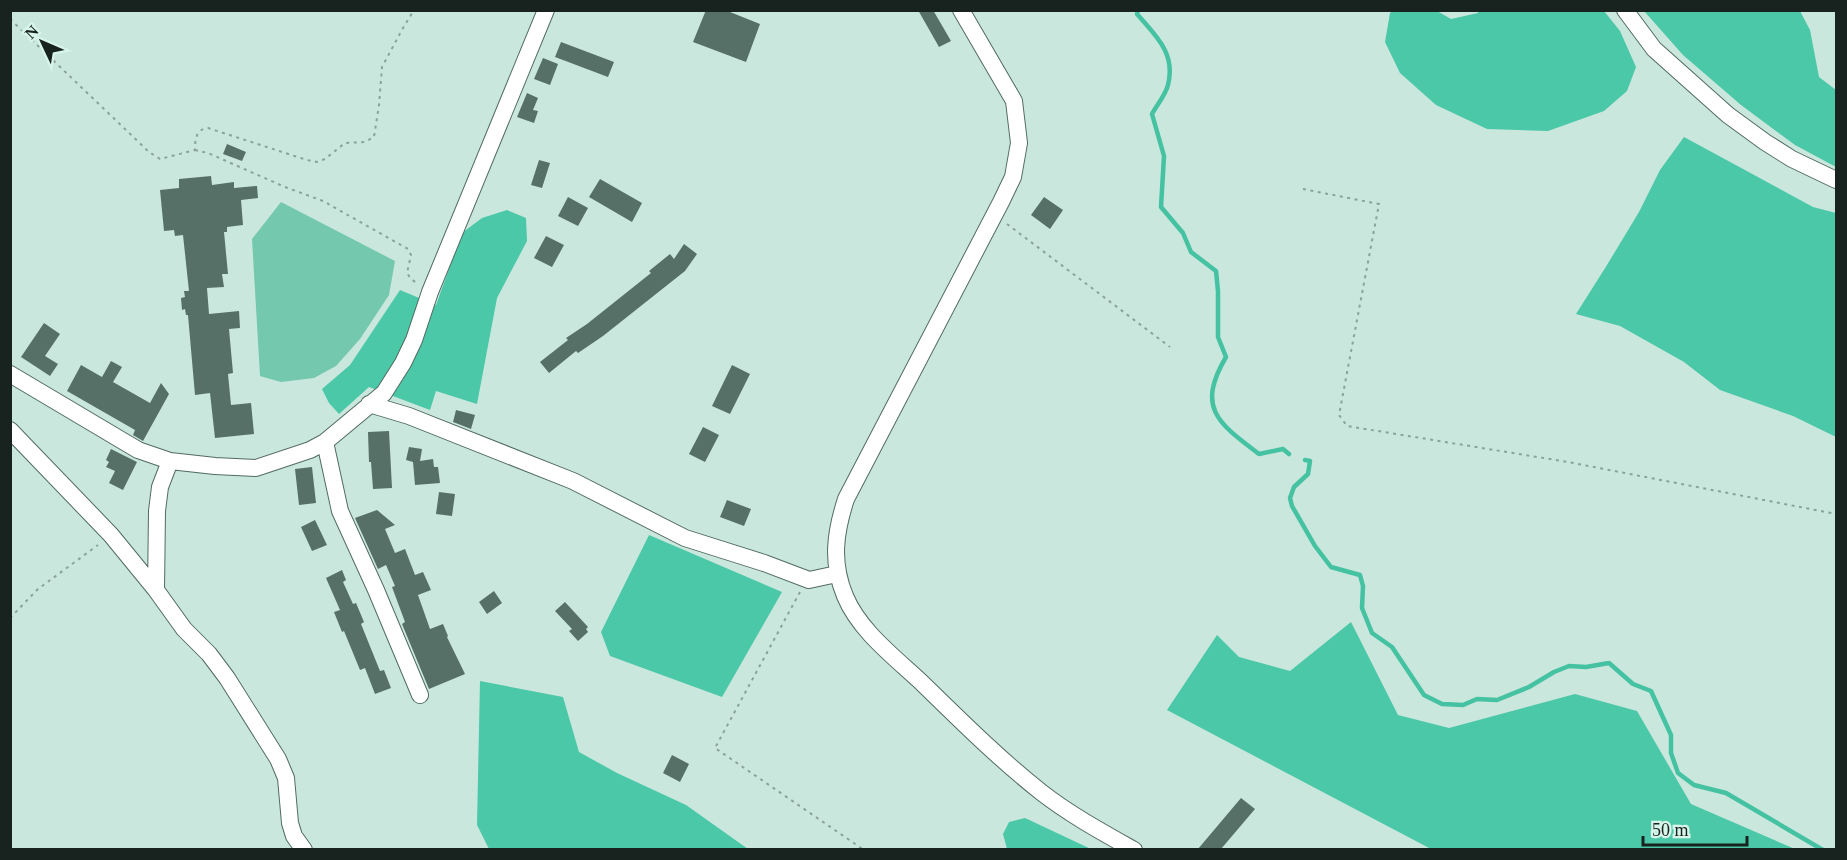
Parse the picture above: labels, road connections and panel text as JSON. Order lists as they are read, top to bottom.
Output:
{
  "scale_bar": "50 m",
  "north": "top left"
}
